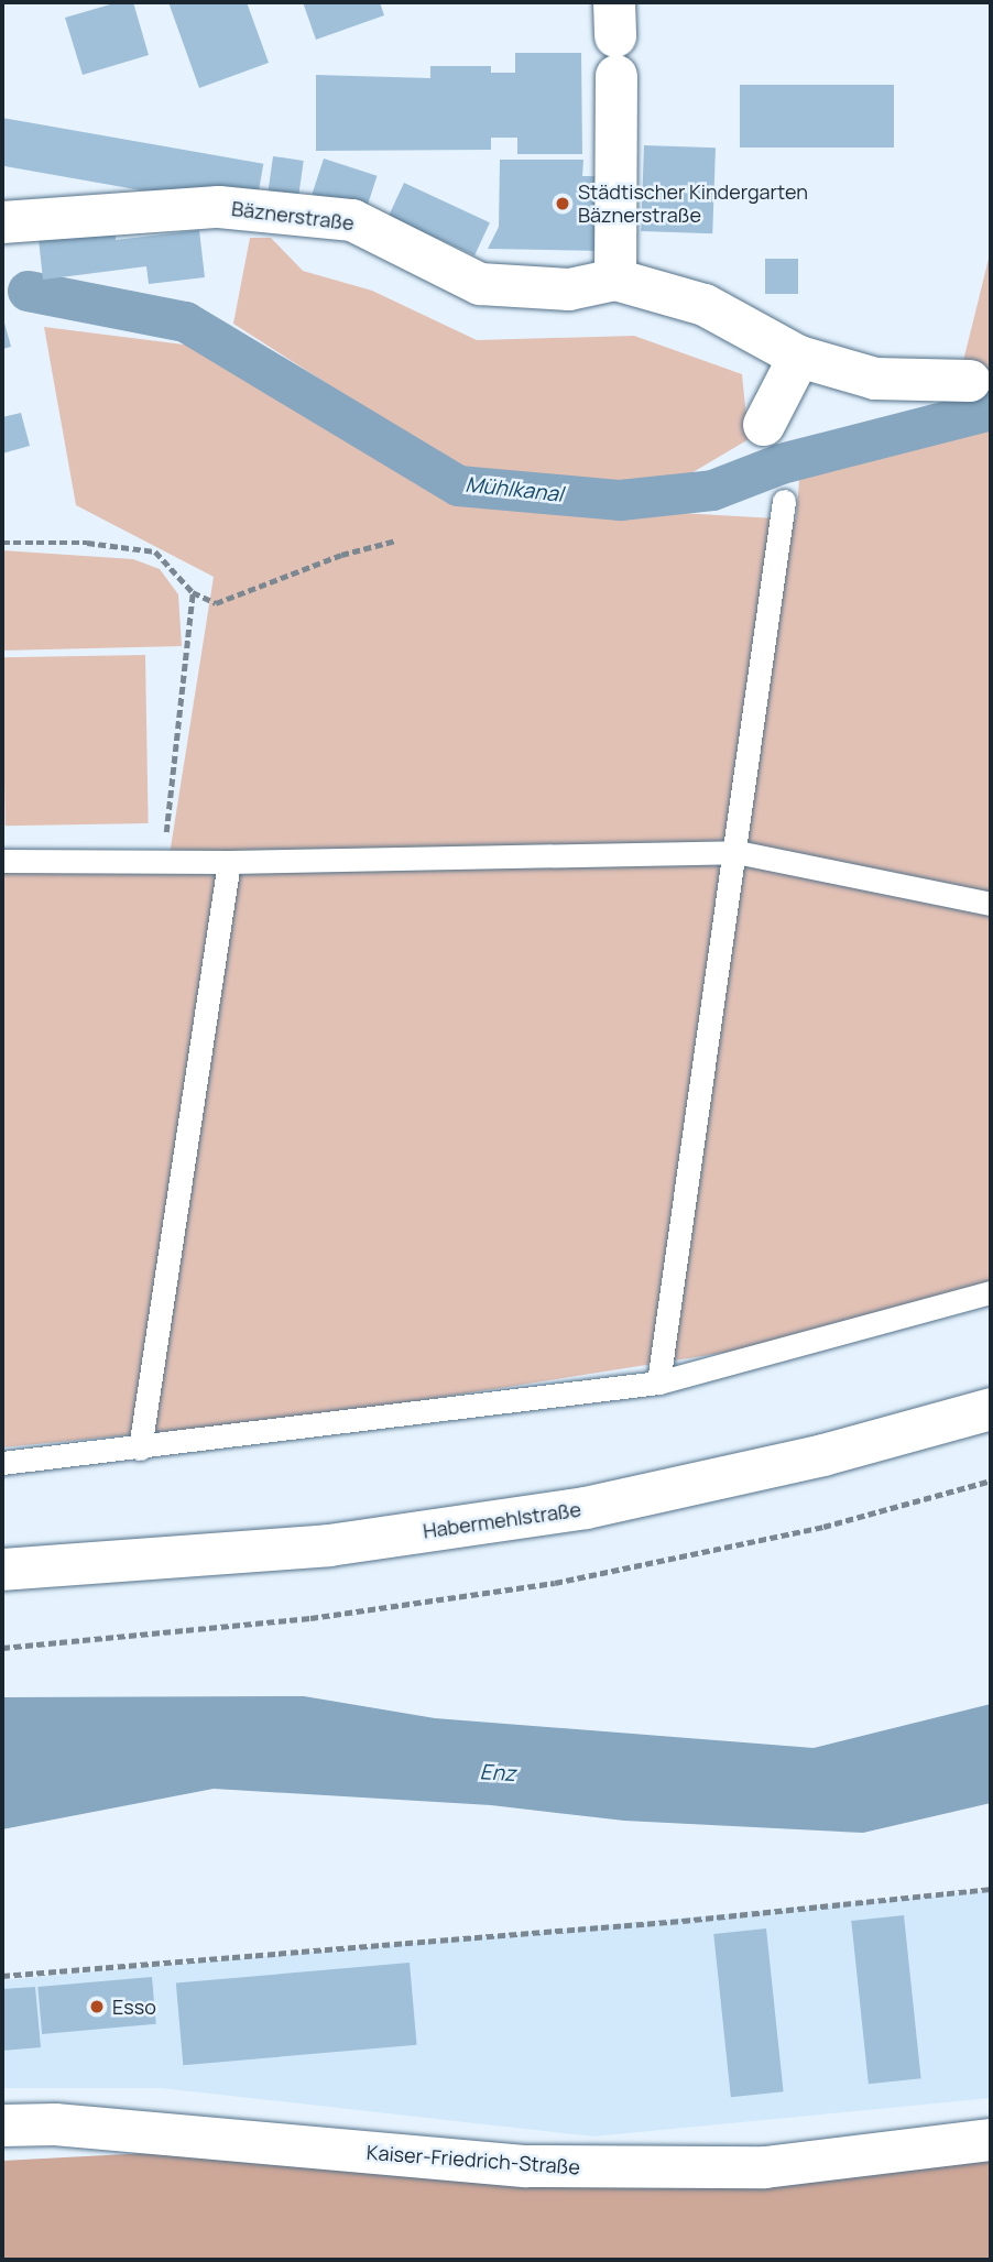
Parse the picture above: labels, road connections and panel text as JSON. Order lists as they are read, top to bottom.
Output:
{
  "streets": {
    "street": ["Bäznerstraße", "Habermehlstraße", "Kaiser-Friedrich-Straße"]
  },
  "water": ["Mühlkanal", "Enz"],
  "places": ["Städtischer Kindergarten Bäznerstraße", "Esso"]
}
